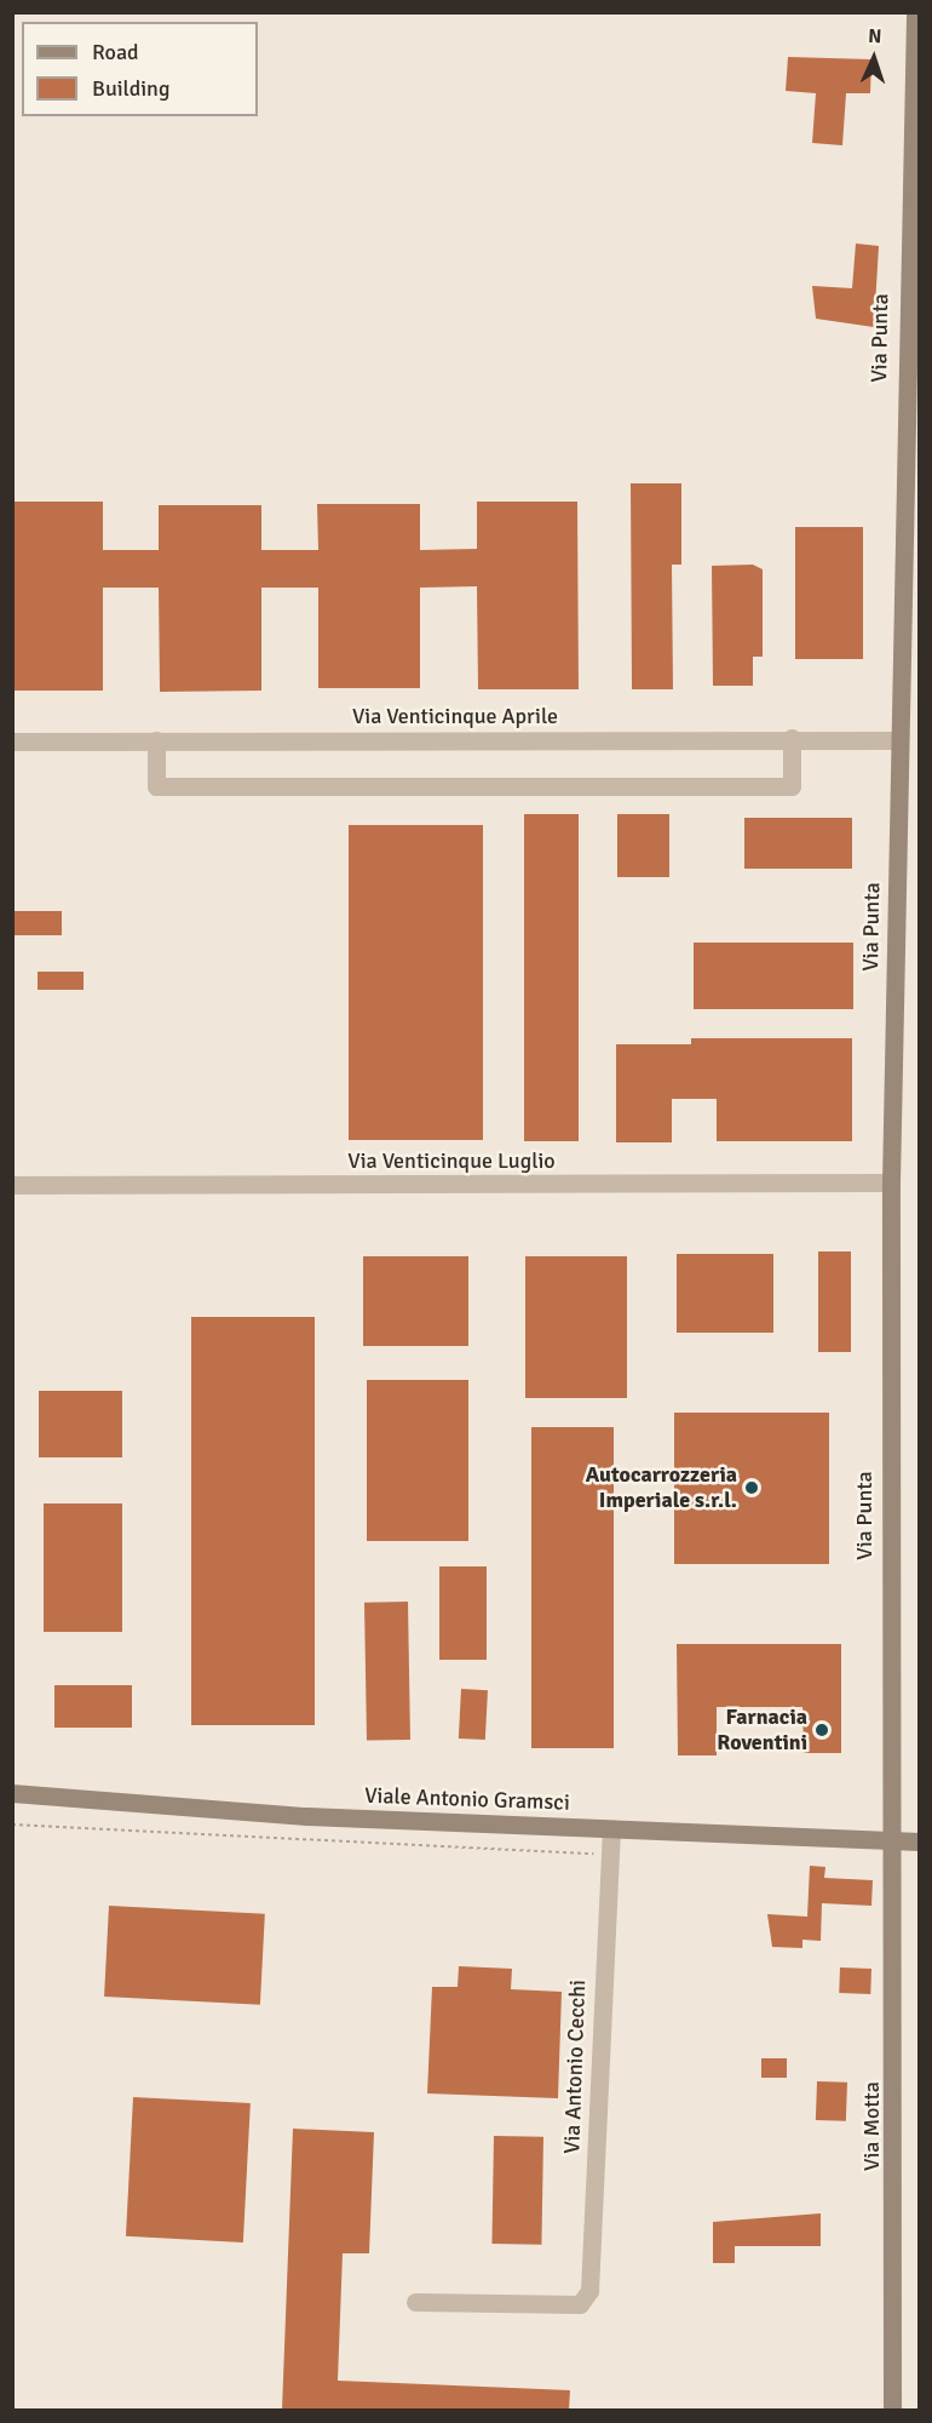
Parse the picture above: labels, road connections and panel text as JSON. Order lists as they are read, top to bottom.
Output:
{
  "streets": {
    "street": [
      "Via Punta",
      "Via Venticinque Aprile",
      "Via Venticinque Luglio",
      "Viale Antonio Gramsci",
      "Via Antonio Cecchi",
      "Via Motta"
    ]
  },
  "crossings": [
    ["Via Punta", "Via Venticinque Aprile"],
    ["Via Punta", "Via Venticinque Luglio"],
    ["Via Punta", "Viale Antonio Gramsci"],
    ["Via Punta", "Via Motta"],
    ["Viale Antonio Gramsci", "Via Antonio Cecchi"],
    ["Viale Antonio Gramsci", "Via Motta"]
  ],
  "places": ["Autocarrozzeria Imperiale s.r.l.", "Farnacia Roventini"],
  "legend": ["Road", "Building"],
  "north": "top"
}
